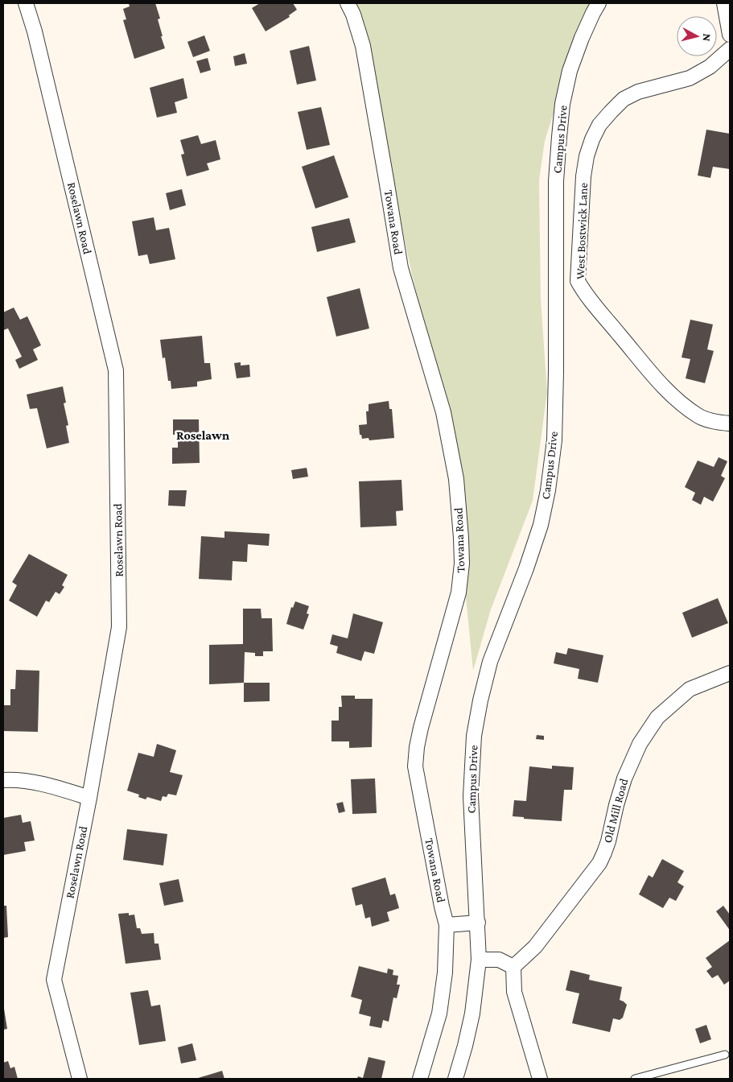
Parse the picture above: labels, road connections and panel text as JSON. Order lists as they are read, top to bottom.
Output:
{
  "streets": {
    "street": [
      "Campus Drive",
      "Roselawn Road",
      "Towana Road",
      "West Bostwick Lane",
      "Old Mill Road"
    ]
  },
  "districts": ["Roselawn"],
  "north": "right"
}
